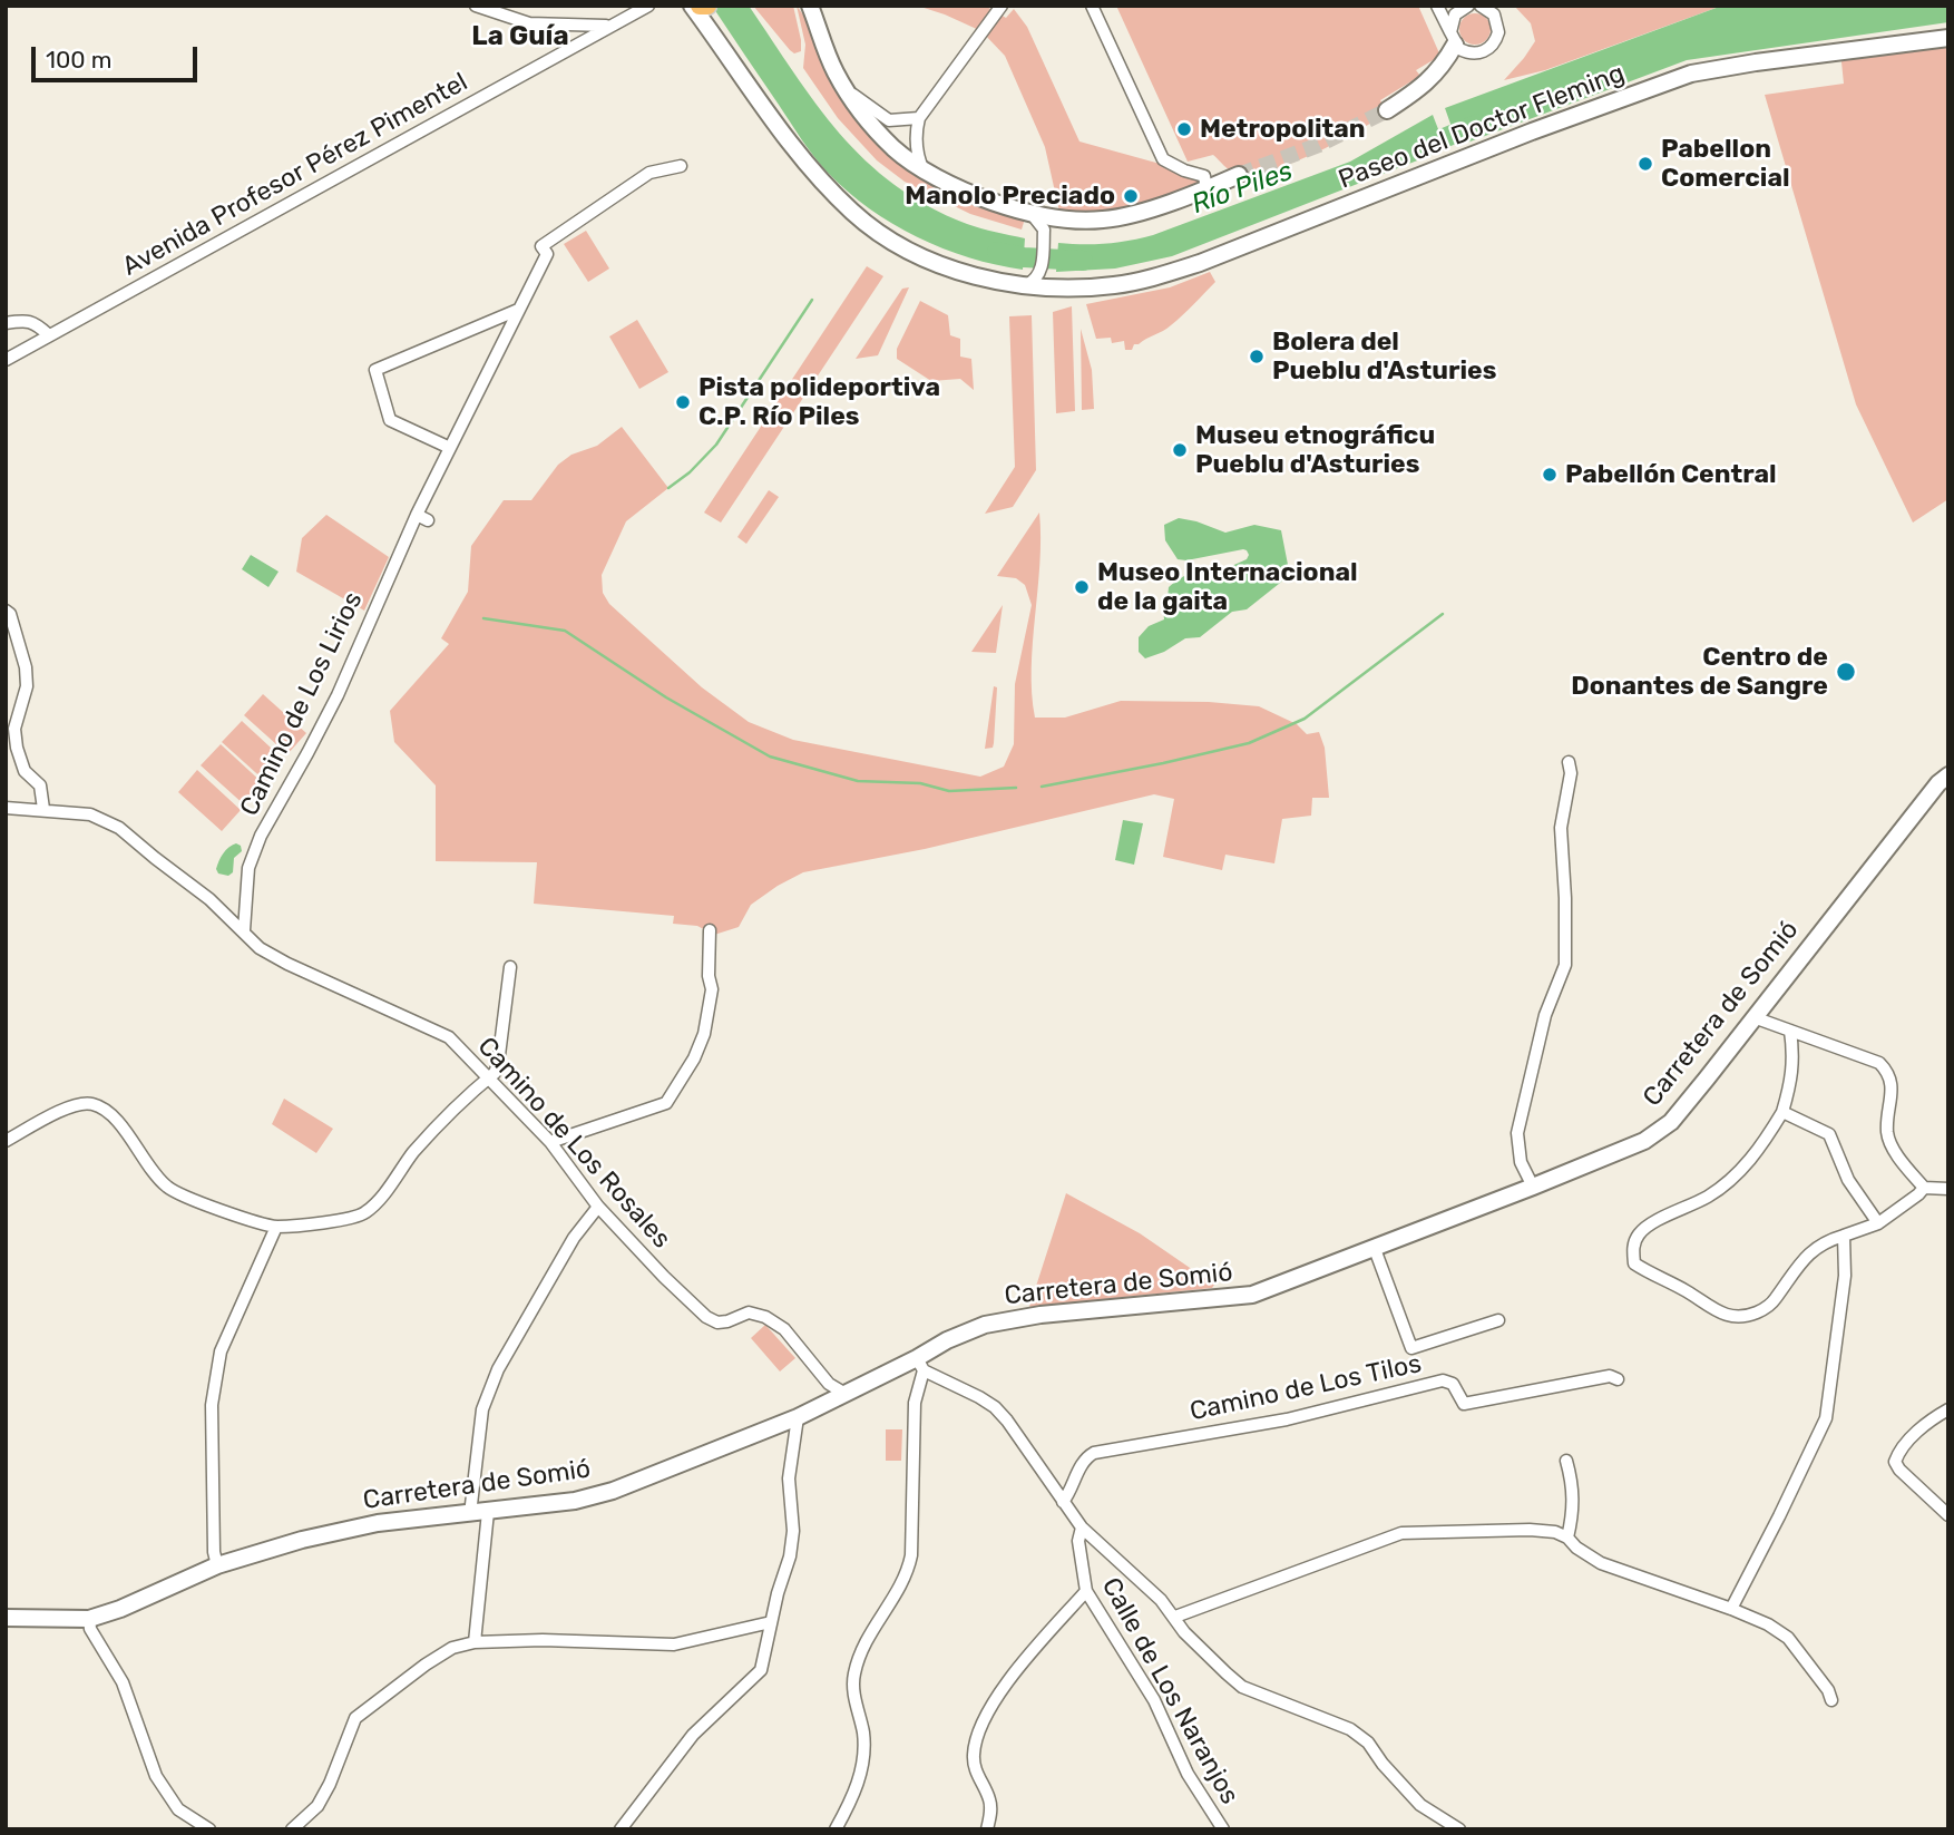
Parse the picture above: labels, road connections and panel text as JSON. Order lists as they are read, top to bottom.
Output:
{
  "streets": {
    "street": [
      "Paseo del Doctor Fleming",
      "Avenida Profesor Pérez Pimentel",
      "Camino de Los Lirios",
      "Carretera de Somió",
      "Camino de Los Rosales",
      "Camino de Los Tilos",
      "Calle de Los Naranjos"
    ]
  },
  "crossings": [
    ["Camino de Los Lirios", "Camino de Los Rosales"],
    ["Carretera de Somió", "Camino de Los Rosales"]
  ],
  "districts": ["La Guía"],
  "water": ["Río Piles"],
  "places": [
    "Metropolitan",
    "Pabellon Comercial",
    "Manolo Preciado",
    "Bolera del Pueblu d'Asturies",
    "Pista polideportiva C.P. Río Piles",
    "Museu etnográficu Pueblu d'Asturies",
    "Pabellón Central",
    "Museo Internacional de la gaita",
    "Centro de Donantes de Sangre"
  ],
  "scale_bar": "100 m"
}
